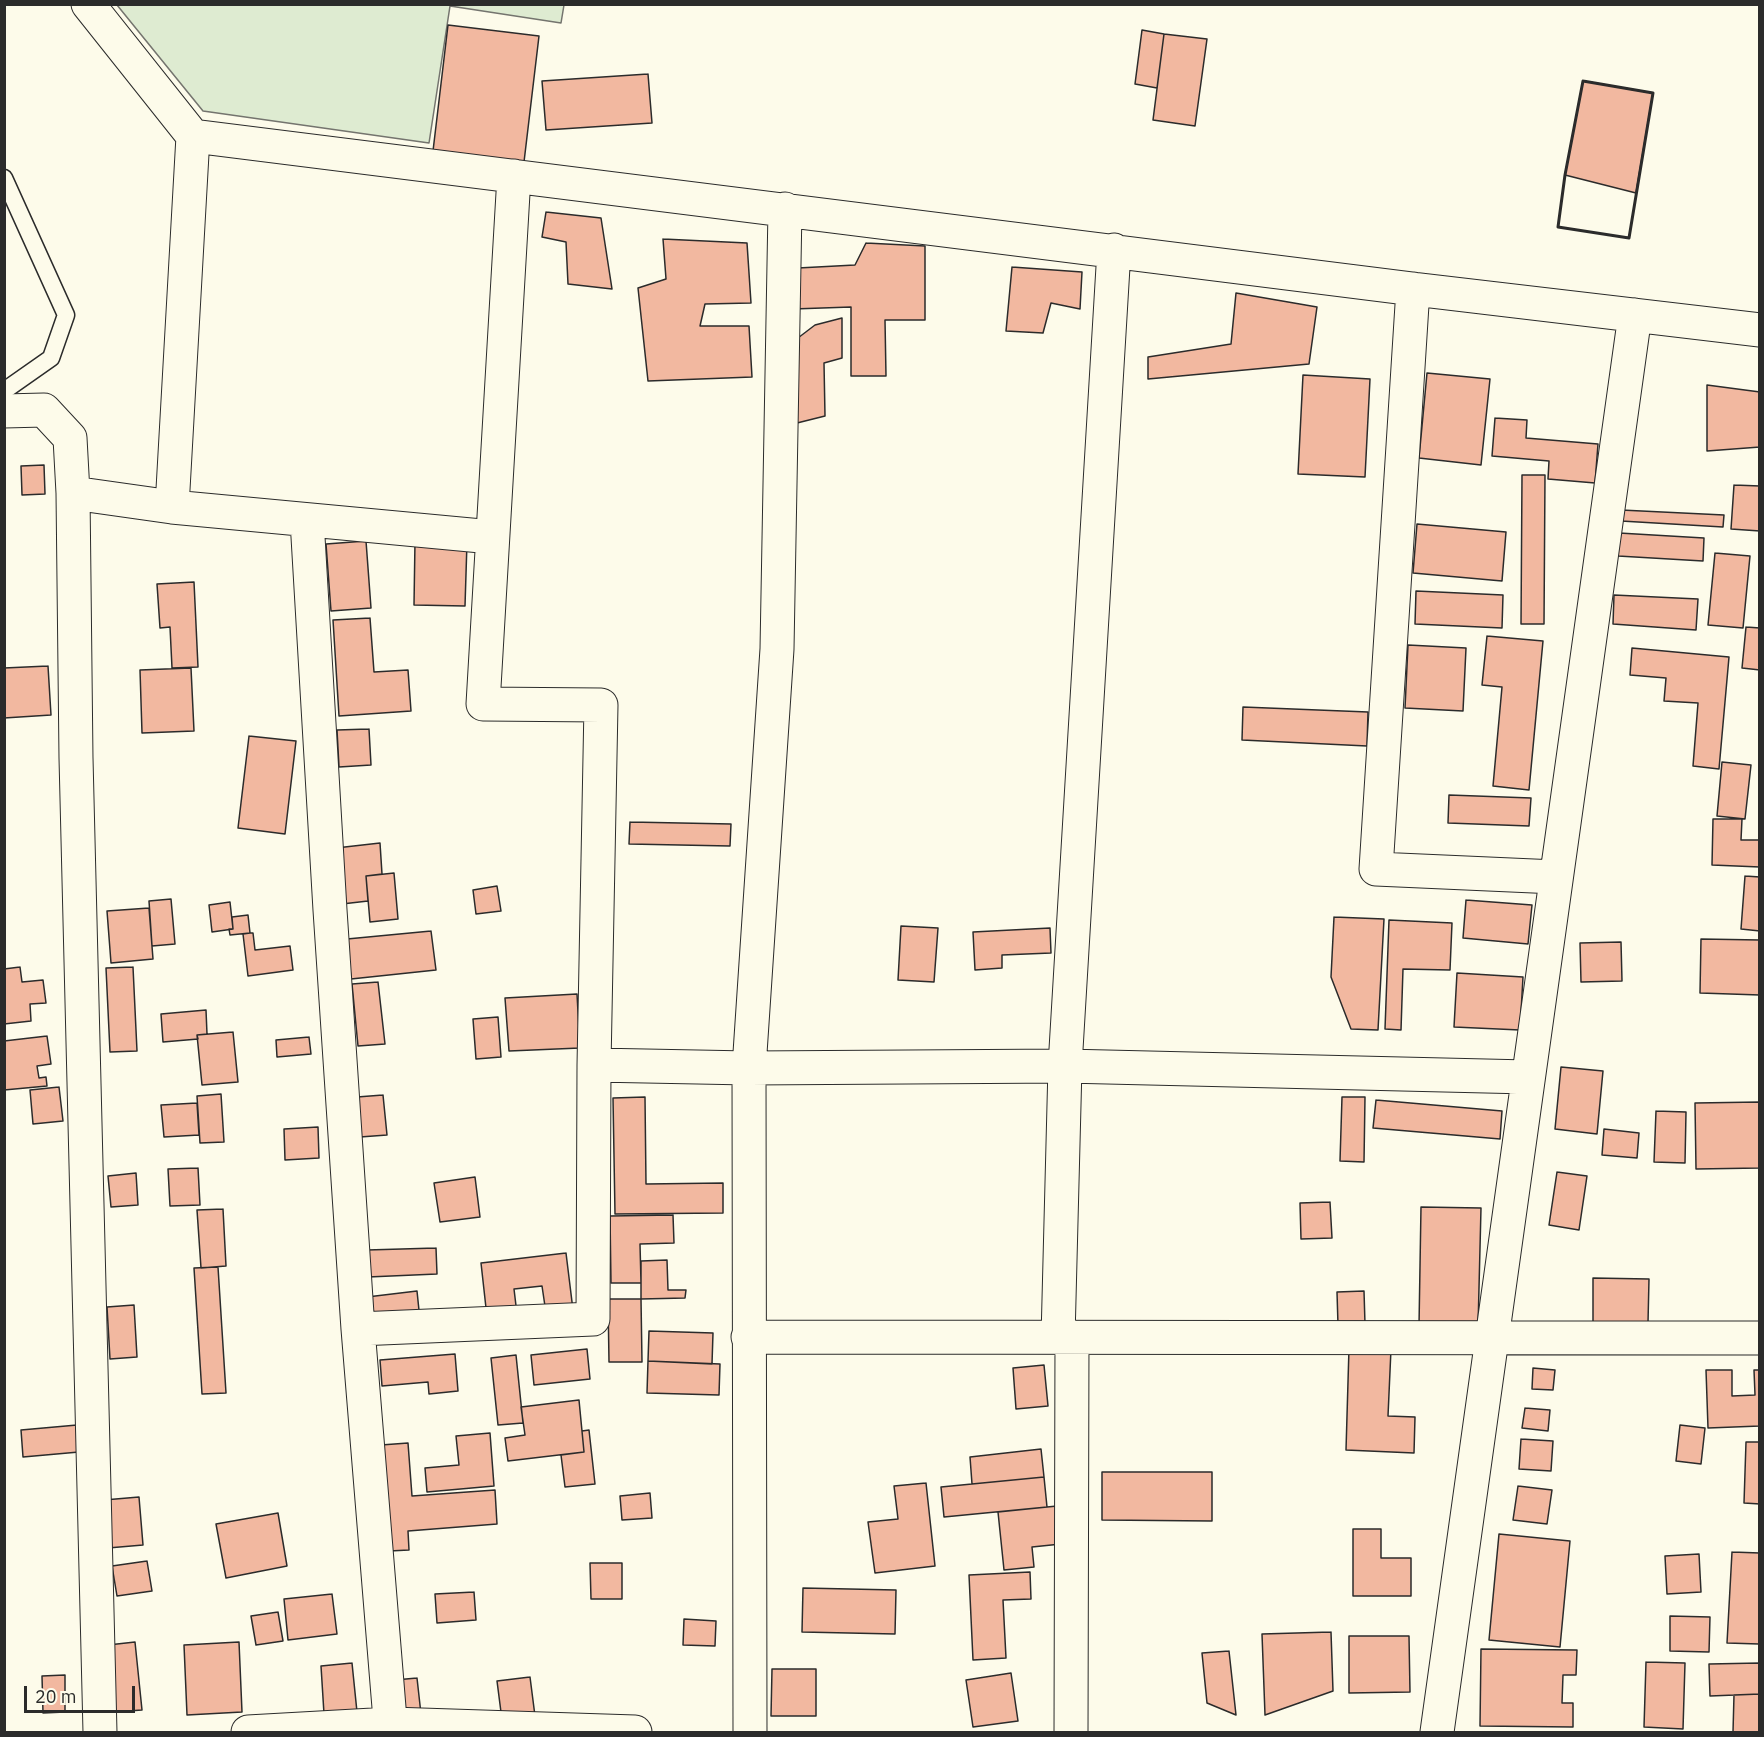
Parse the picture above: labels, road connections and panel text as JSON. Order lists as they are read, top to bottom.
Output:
{
  "scale_bar": "20 m"
}
